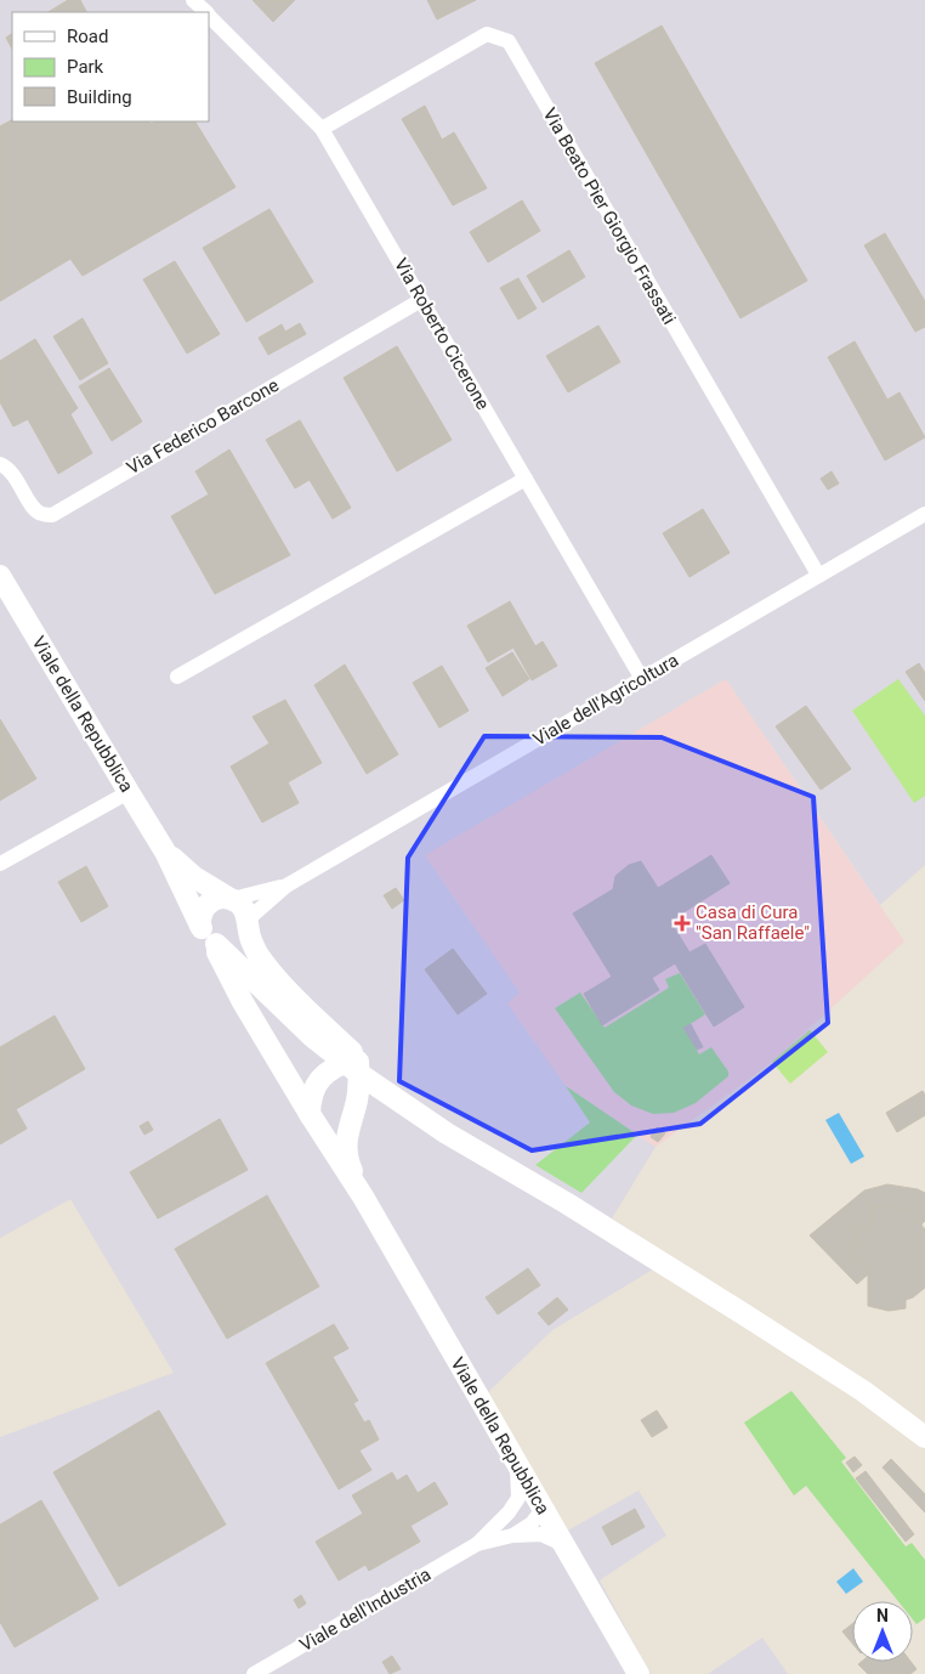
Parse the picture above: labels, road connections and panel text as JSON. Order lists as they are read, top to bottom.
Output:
{
  "streets": {
    "main road": ["Viale della Repubblica"],
    "street": [
      "Via Beato Pier Giorgio Frassati",
      "Via Roberto Cicerone",
      "Via Federico Barcone",
      "Viale dell'Agricoltura",
      "Viale dell'Industria"
    ]
  },
  "crossings": [
    ["Via Beato Pier Giorgio Frassati", "Via Roberto Cicerone"],
    ["Via Beato Pier Giorgio Frassati", "Viale dell'Agricoltura"],
    ["Via Roberto Cicerone", "Via Federico Barcone"],
    ["Via Roberto Cicerone", "Viale dell'Agricoltura"],
    ["Viale dell'Agricoltura", "Viale della Repubblica"],
    ["Viale della Repubblica", "Viale dell'Industria"]
  ],
  "places": {
    "health": ["Casa di Cura \"San Raffaele\""]
  },
  "legend": ["Road", "Park", "Building"],
  "north": "top"
}
